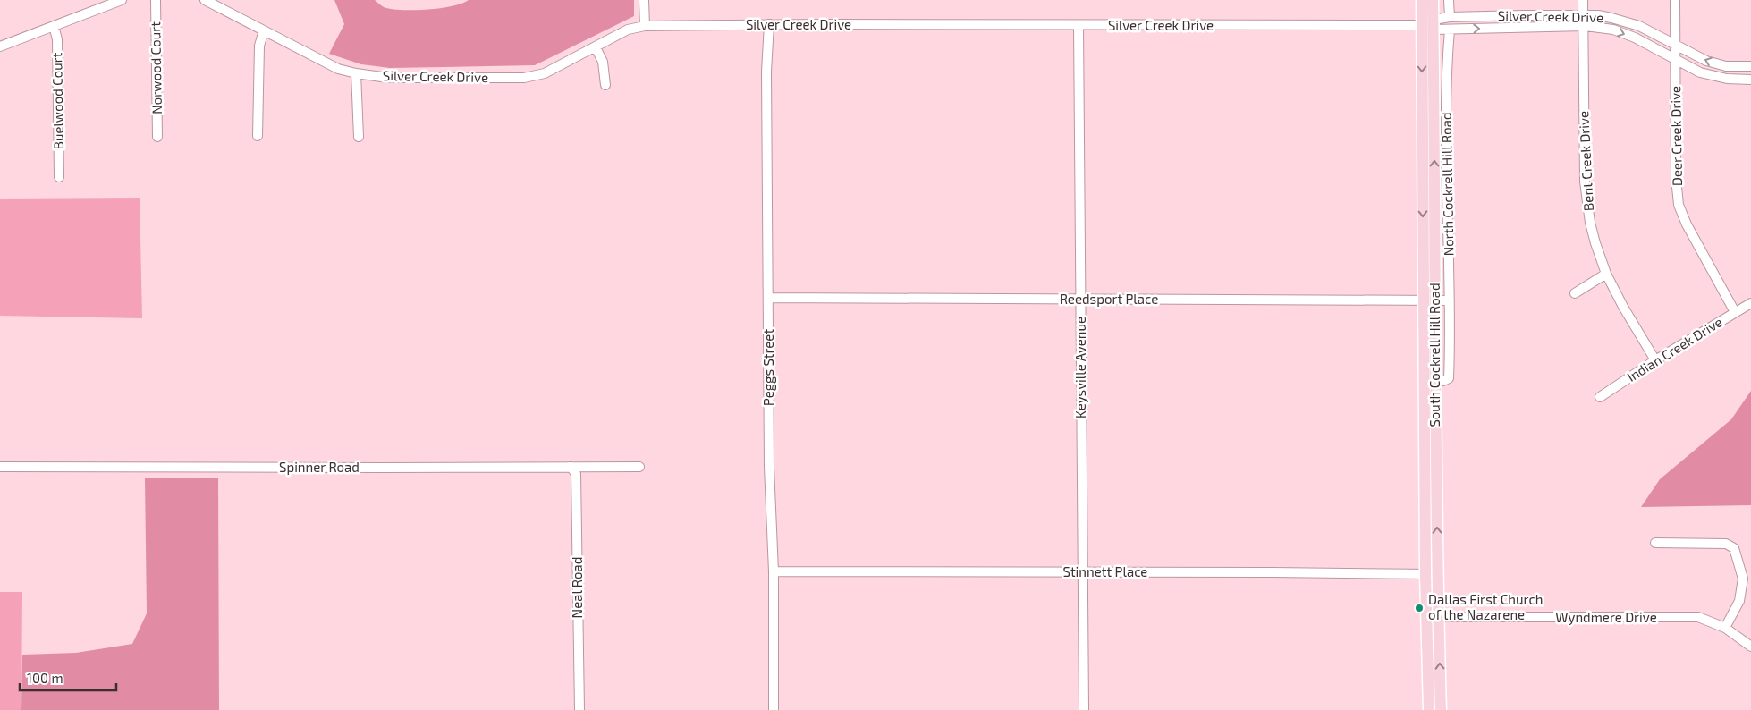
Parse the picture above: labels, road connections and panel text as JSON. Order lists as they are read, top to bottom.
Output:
{
  "streets": {
    "main road": ["South Cockrell Hill Road"],
    "street": [
      "Silver Creek Drive",
      "Norwood Court",
      "Buelwood Court",
      "Deer Creek Drive",
      "Bent Creek Drive",
      "North Cockrell Hill Road",
      "Reedsport Place",
      "Indian Creek Drive",
      "Peggs Street",
      "Keysville Avenue",
      "Spinner Road",
      "Stinnett Place",
      "Neal Road",
      "Wyndmere Drive"
    ]
  },
  "crossings": [
    ["Silver Creek Drive", "Deer Creek Drive"],
    ["Silver Creek Drive", "Bent Creek Drive"],
    ["Silver Creek Drive", "North Cockrell Hill Road"],
    ["Silver Creek Drive", "South Cockrell Hill Road"],
    ["Silver Creek Drive", "Peggs Street"],
    ["Silver Creek Drive", "Keysville Avenue"],
    ["Deer Creek Drive", "Indian Creek Drive"],
    ["Bent Creek Drive", "Indian Creek Drive"],
    ["North Cockrell Hill Road", "Reedsport Place"],
    ["North Cockrell Hill Road", "South Cockrell Hill Road"],
    ["Reedsport Place", "South Cockrell Hill Road"],
    ["Reedsport Place", "Peggs Street"],
    ["Reedsport Place", "Keysville Avenue"],
    ["South Cockrell Hill Road", "Stinnett Place"],
    ["South Cockrell Hill Road", "Wyndmere Drive"],
    ["Peggs Street", "Stinnett Place"],
    ["Keysville Avenue", "Stinnett Place"],
    ["Spinner Road", "Neal Road"]
  ],
  "places": ["Dallas First Church of the Nazarene"],
  "scale_bar": "100 m"
}
